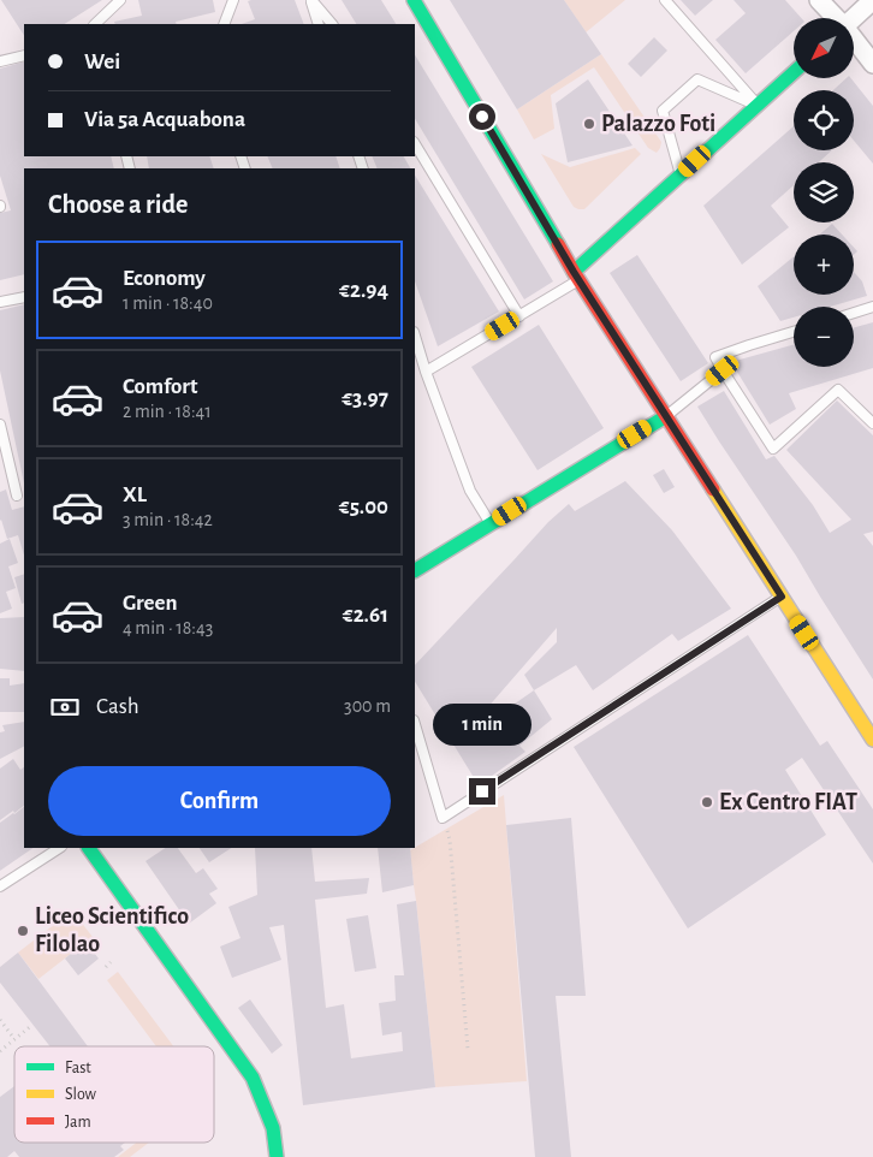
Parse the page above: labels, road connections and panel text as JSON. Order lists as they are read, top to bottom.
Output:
{
  "places": ["Palazzo Foti", "Ex Centro FIAT", "Liceo Scientifico Filolao"],
  "legend": ["Fast", "Slow", "Jam"],
  "north": "bottom left",
  "page": {
    "map_buttons": ["+", "−"],
    "banner": ["Wei", "Via 5a Acquabona"],
    "heading": "Choose a ride",
    "list": [
      {
        "name": "Economy",
        "note": "1 min · 18:40",
        "value": "€2.94"
      },
      {
        "name": "Comfort",
        "note": "2 min · 18:41",
        "value": "€3.97"
      },
      {
        "name": "XL",
        "note": "3 min · 18:42",
        "value": "€5.00"
      },
      {
        "name": "Green",
        "note": "4 min · 18:43",
        "value": "€2.61"
      }
    ],
    "pay": ["Cash", "300 m"],
    "bubble": "1 min",
    "buttons": "Confirm"
  }
}
